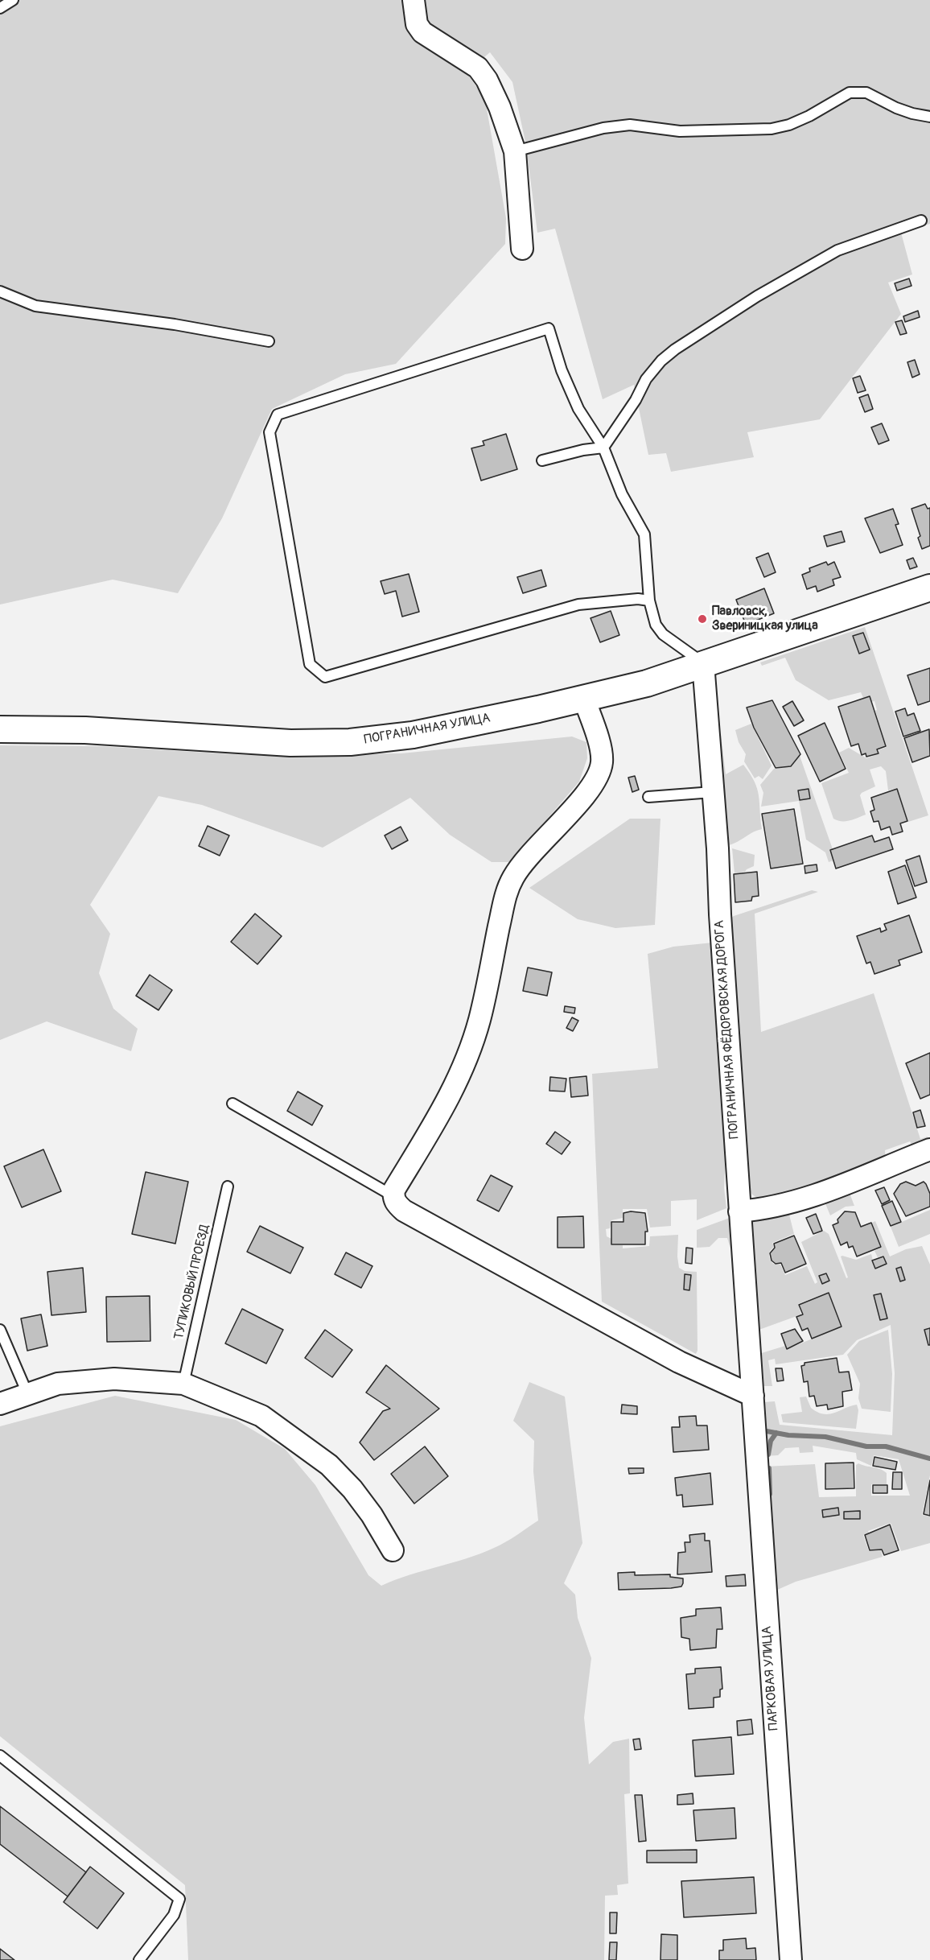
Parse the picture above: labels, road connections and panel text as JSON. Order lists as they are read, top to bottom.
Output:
{
  "streets": {
    "street": ["ПОГРАНИЧНАЯ УЛИЦА", "ПОГРАНИЧНАЯ ФЁДОРОВСКАЯ ДОРОГА", "ПАРКОВАЯ УЛИЦА"],
    "lane": ["ТУПИКОВЫЙ ПРОЕЗД"]
  },
  "crossings": [
    ["ПОГРАНИЧНАЯ УЛИЦА", "ПОГРАНИЧНАЯ ФЁДОРОВСКАЯ ДОРОГА"],
    ["ПОГРАНИЧНАЯ ФЁДОРОВСКАЯ ДОРОГА", "ПАРКОВАЯ УЛИЦА"]
  ],
  "places": ["Павловск, Звериницкая улица"]
}
